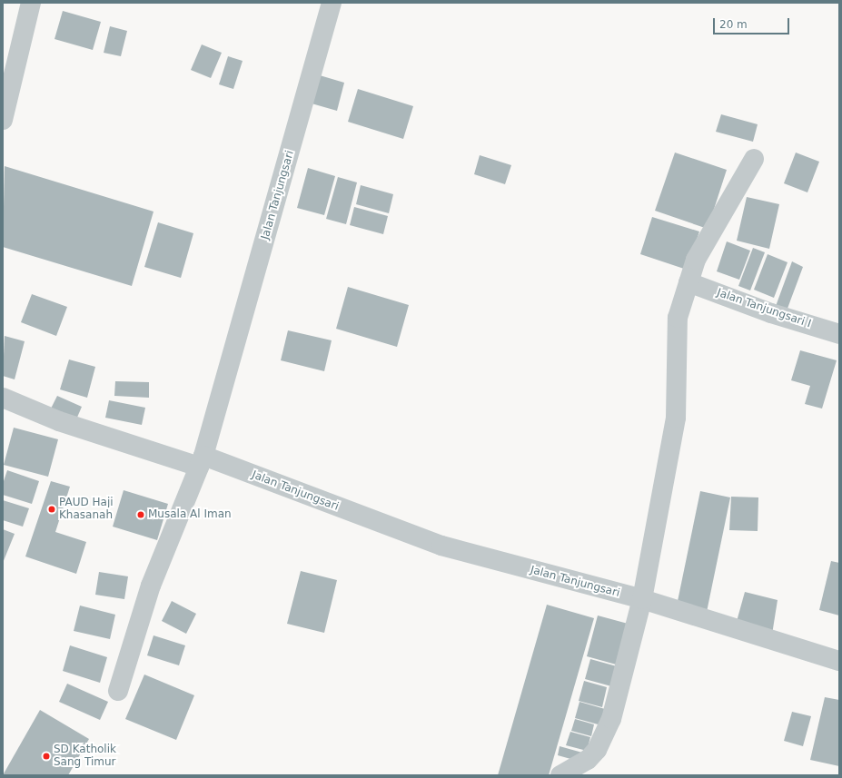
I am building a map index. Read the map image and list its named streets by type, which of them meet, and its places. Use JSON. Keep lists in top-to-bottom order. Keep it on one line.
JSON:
{"streets":{"street":["Jalan Tanjungsari","Jalan Tanjungsari I"]},"places":["PAUD Haji Khasanah","Musala Al Iman","SD Katholik Sang Timur"],"scale_bar":"20 m"}
